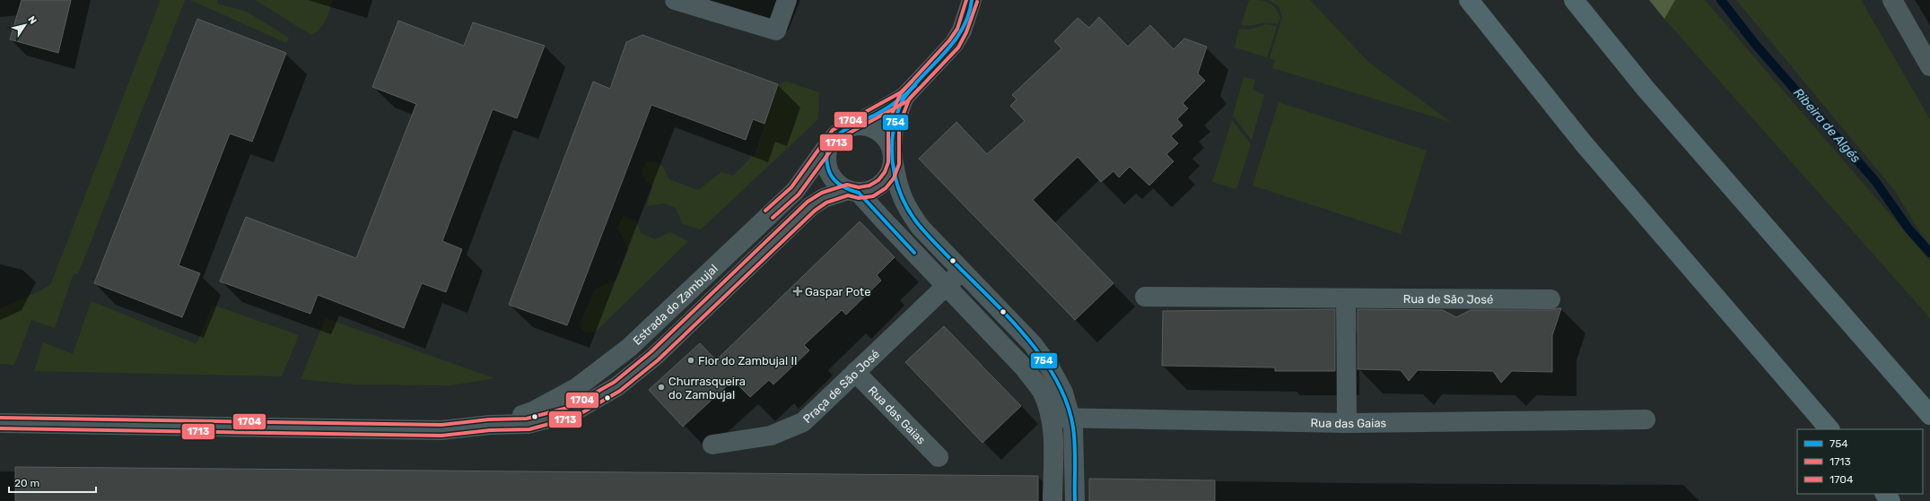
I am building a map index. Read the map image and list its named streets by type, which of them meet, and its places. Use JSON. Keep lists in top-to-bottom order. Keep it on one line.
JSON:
{"streets":{"street":["Rua de São José","Estrada do Zambujal","Praça de São José","Rua das Gaias"]},"crossings":[["Praça de São José","Rua das Gaias"]],"water":["Ribeira de Algés"],"places":{"health":["Gaspar Pote"],"other":["Flor do Zambujal II","Churrasqueira do Zambujal"]},"lines":["transit line 754","transit line 1704","transit line 1713"],"legend":["754","1713","1704"],"scale_bar":"20 m","north":"top right"}
